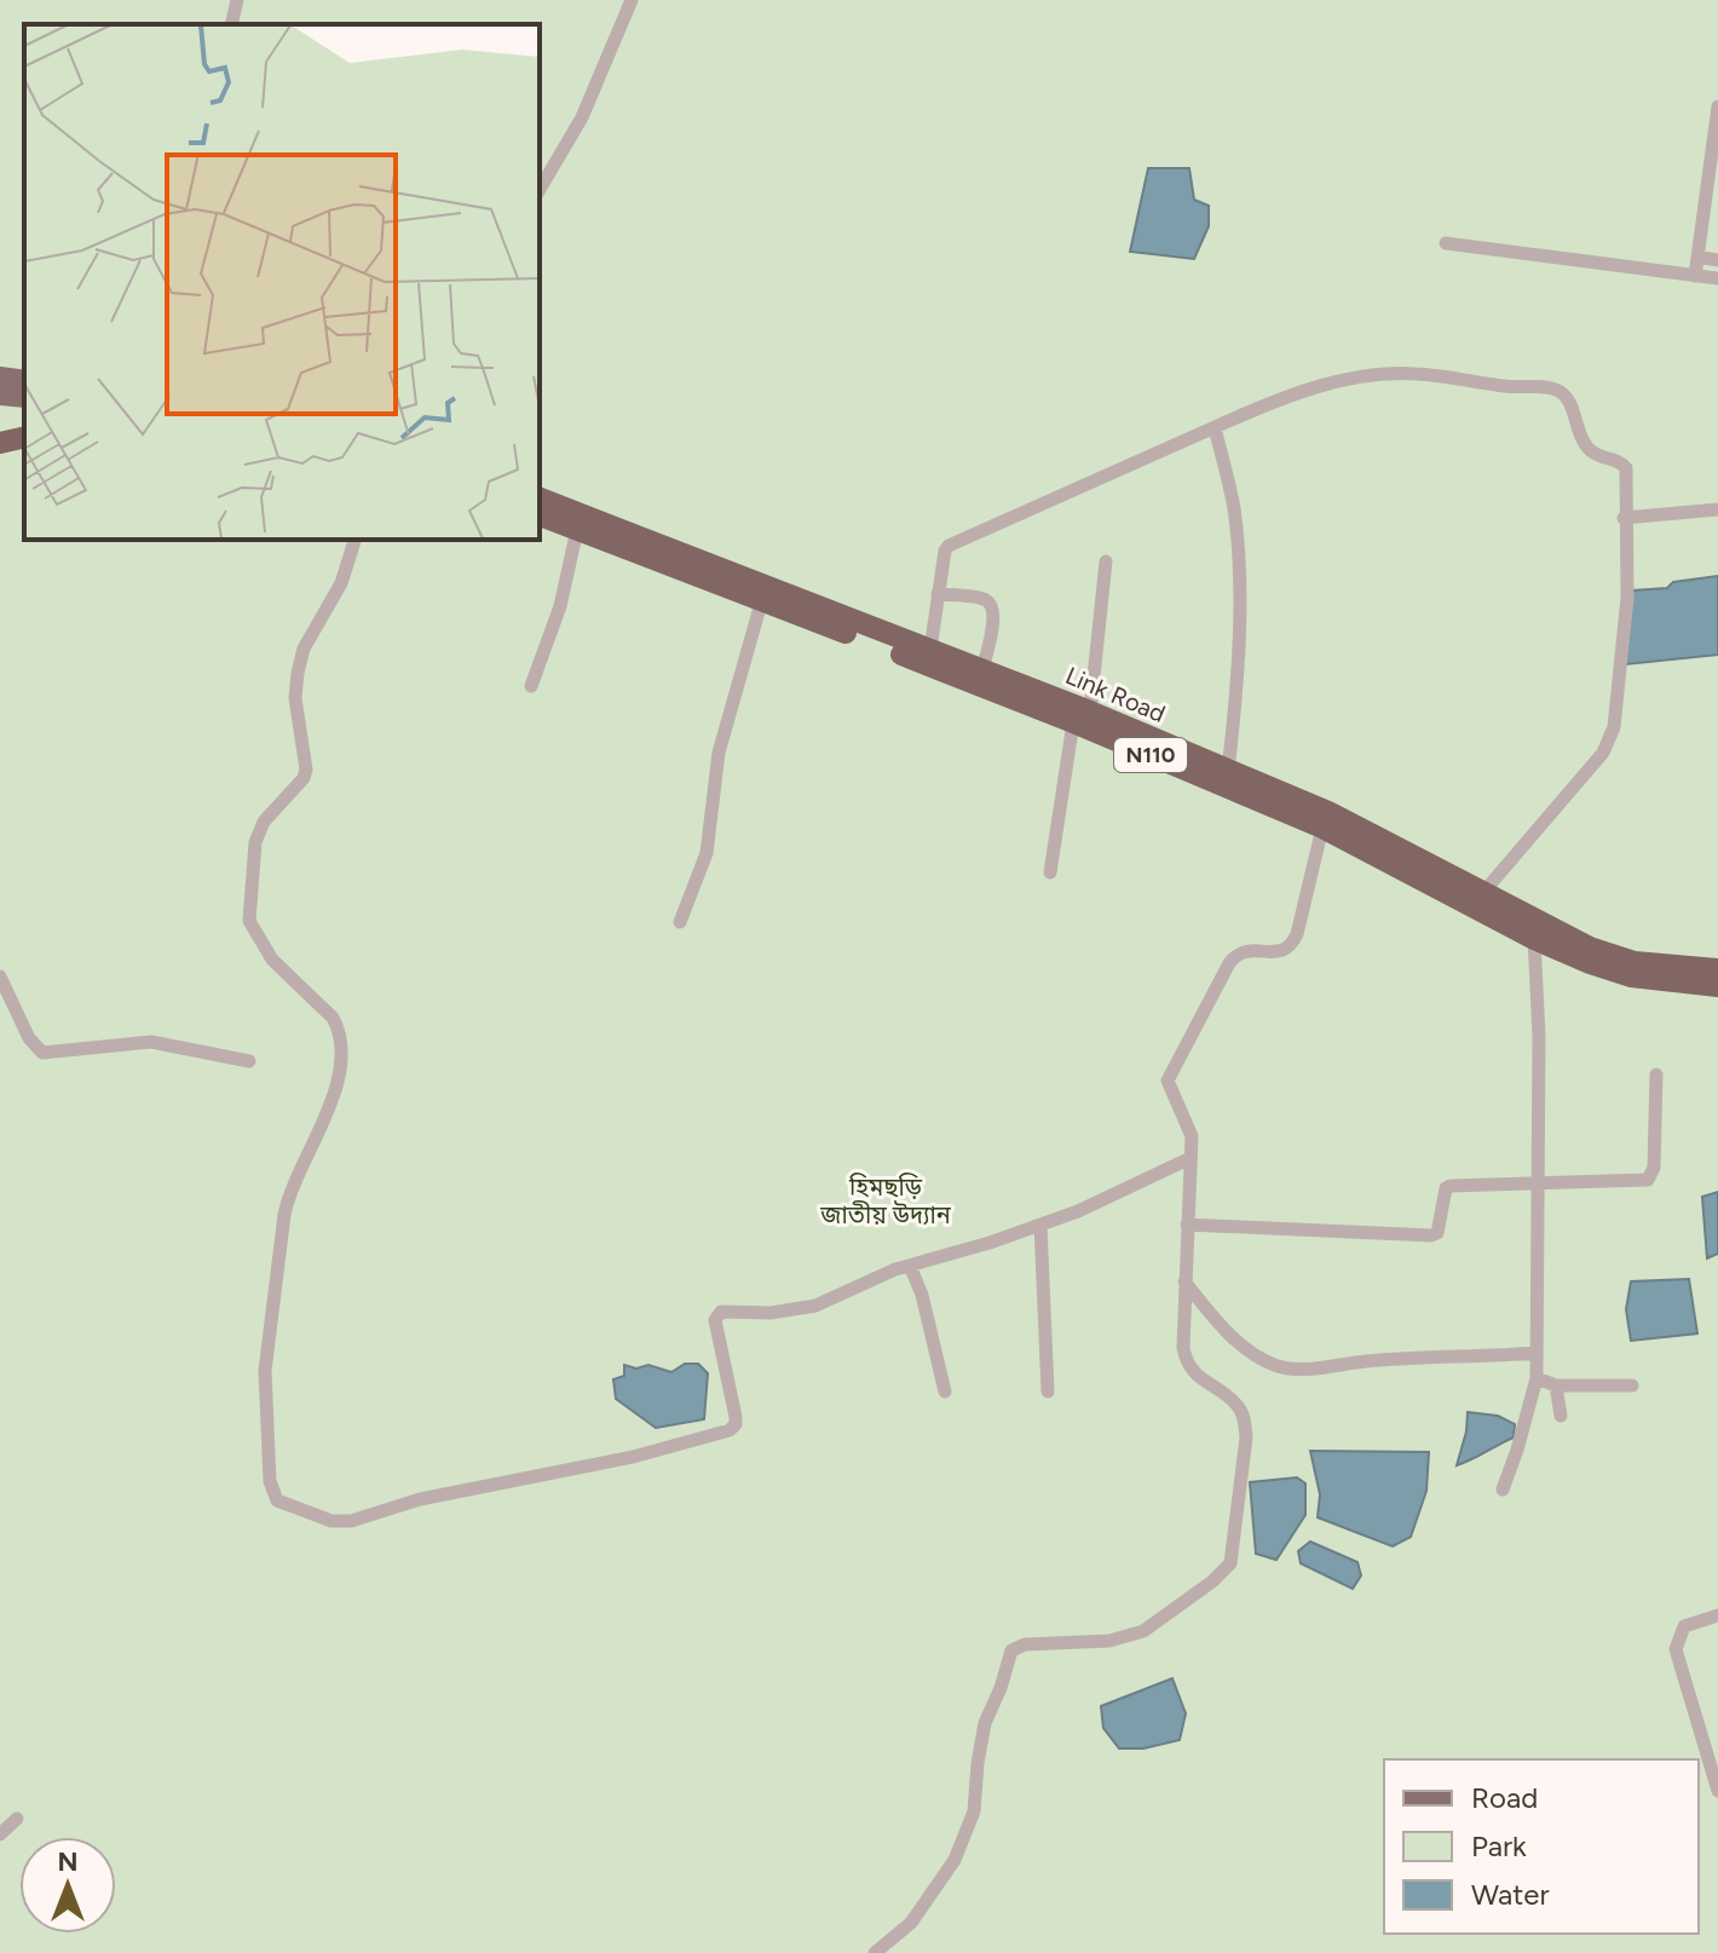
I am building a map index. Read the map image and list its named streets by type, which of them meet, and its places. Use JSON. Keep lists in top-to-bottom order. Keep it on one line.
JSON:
{"streets":{"highway":["Link Road","N110"]},"parks":["হিমছড়ি জাতীয় উদ্যান"],"legend":["Road","Park","Water"],"north":"top"}
